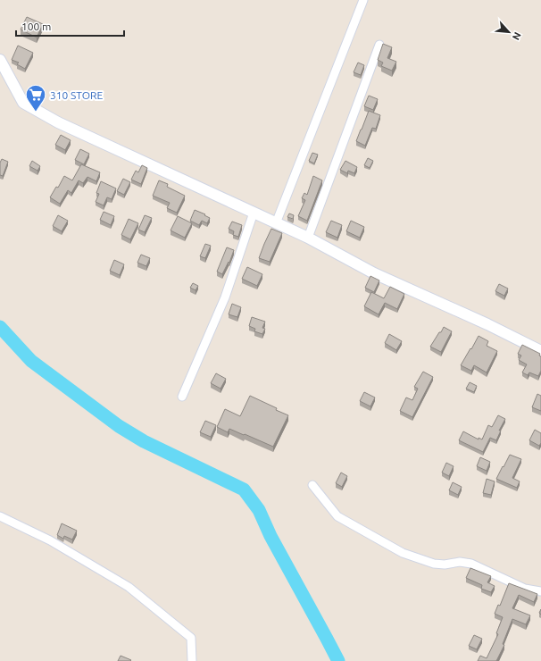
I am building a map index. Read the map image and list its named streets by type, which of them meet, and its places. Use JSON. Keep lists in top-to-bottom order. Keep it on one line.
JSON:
{"places":{"supermarket":["310 STORE"]},"scale_bar":"100 m","north":"bottom right"}
